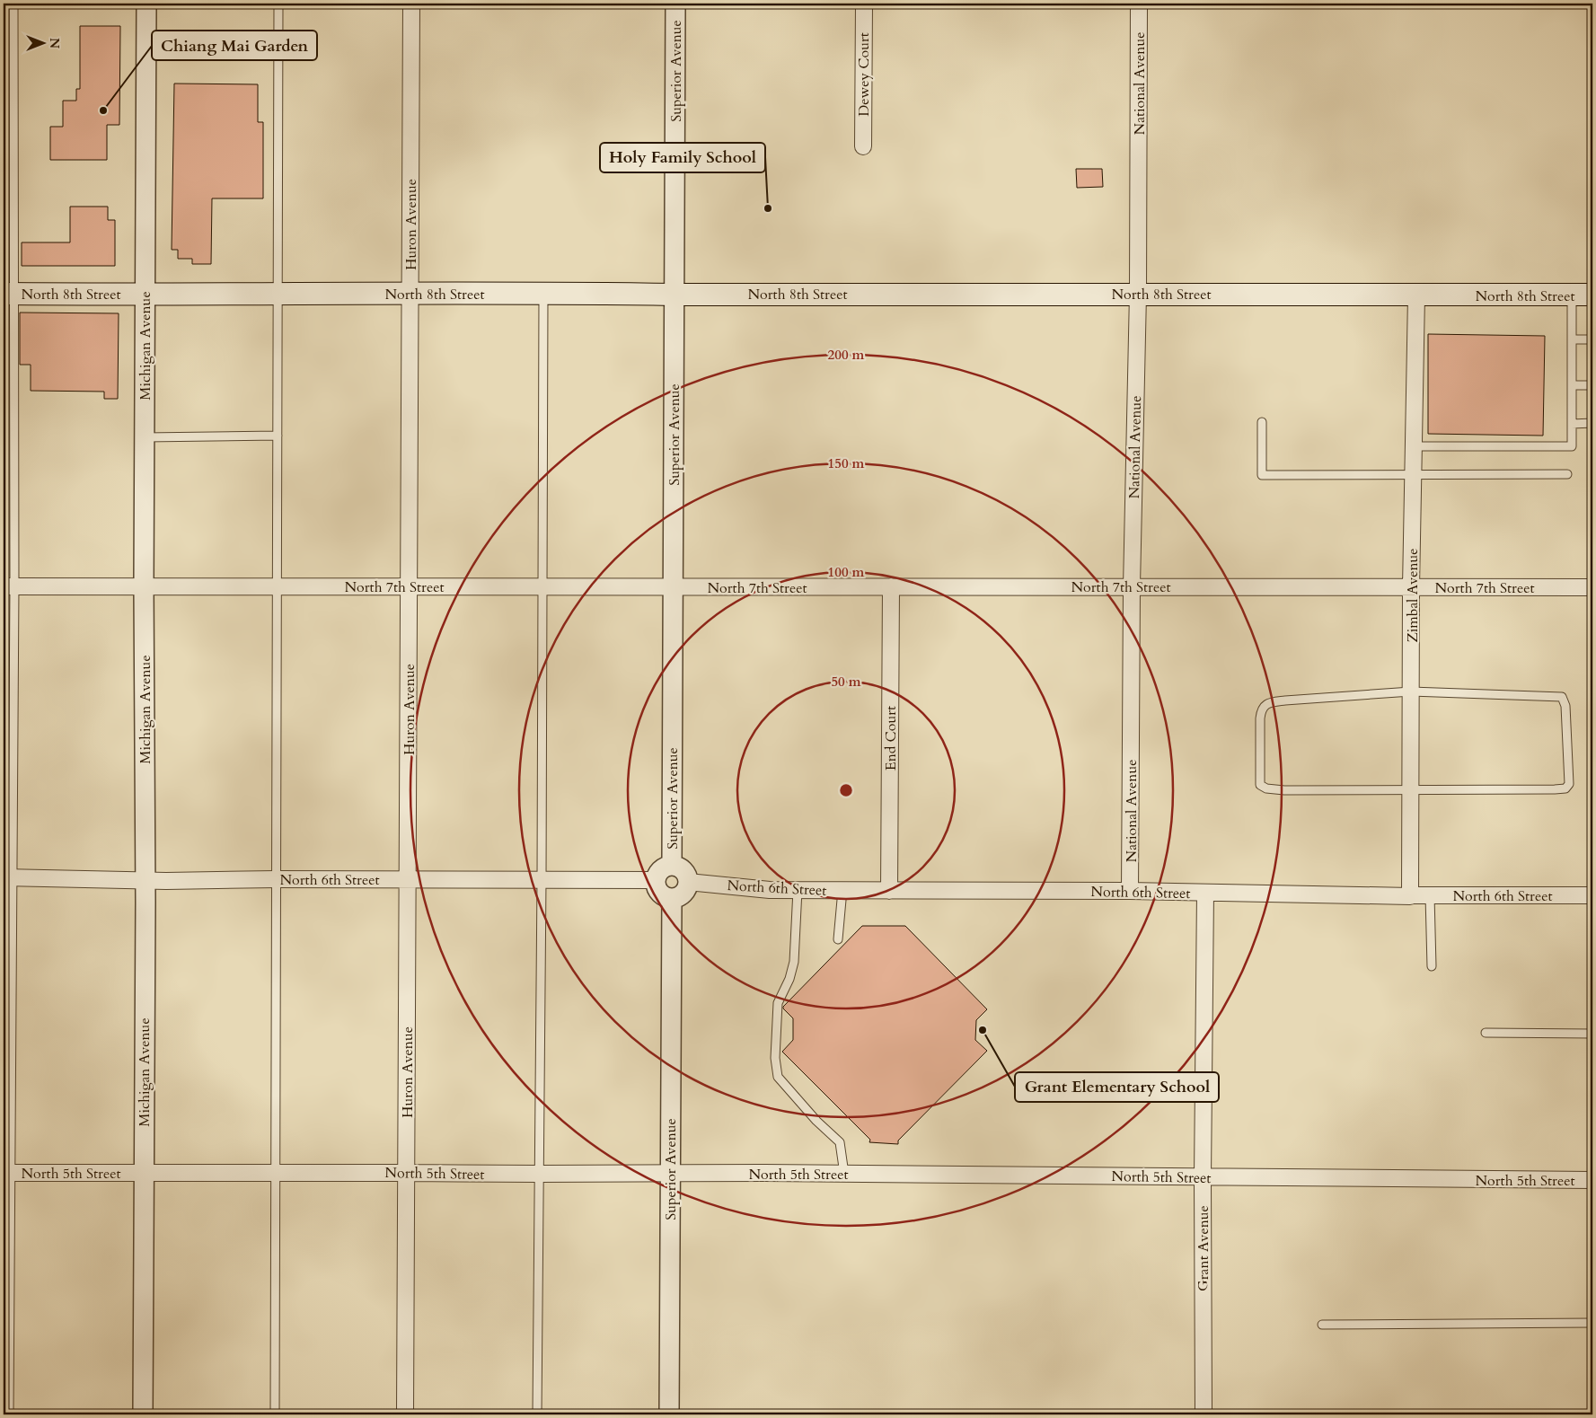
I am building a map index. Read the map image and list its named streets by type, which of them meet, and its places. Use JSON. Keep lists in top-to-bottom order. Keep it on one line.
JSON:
{"streets":{"main road":["North 8th Street"],"street":["Superior Avenue","Dewey Court","National Avenue","Huron Avenue","Michigan Avenue","North 7th Street","Zimbal Avenue","End Court","North 6th Street","North 5th Street","Grant Avenue"]},"crossings":[["Superior Avenue","North 8th Street"],["Superior Avenue","North 7th Street"],["Superior Avenue","North 6th Street"],["Superior Avenue","North 5th Street"],["National Avenue","North 8th Street"],["National Avenue","North 7th Street"],["National Avenue","North 6th Street"],["Huron Avenue","North 8th Street"],["Huron Avenue","North 7th Street"],["Huron Avenue","North 6th Street"],["Huron Avenue","North 5th Street"],["North 8th Street","Michigan Avenue"],["North 8th Street","Zimbal Avenue"],["Michigan Avenue","North 7th Street"],["Michigan Avenue","North 6th Street"],["Michigan Avenue","North 5th Street"],["North 7th Street","Zimbal Avenue"],["North 7th Street","End Court"],["Zimbal Avenue","North 6th Street"],["End Court","North 6th Street"],["North 6th Street","Grant Avenue"],["North 5th Street","Grant Avenue"]],"places":["Chiang Mai Garden","Holy Family School","Grant Elementary School"],"north":"right","rings":["200 m","150 m","100 m","50 m"]}
